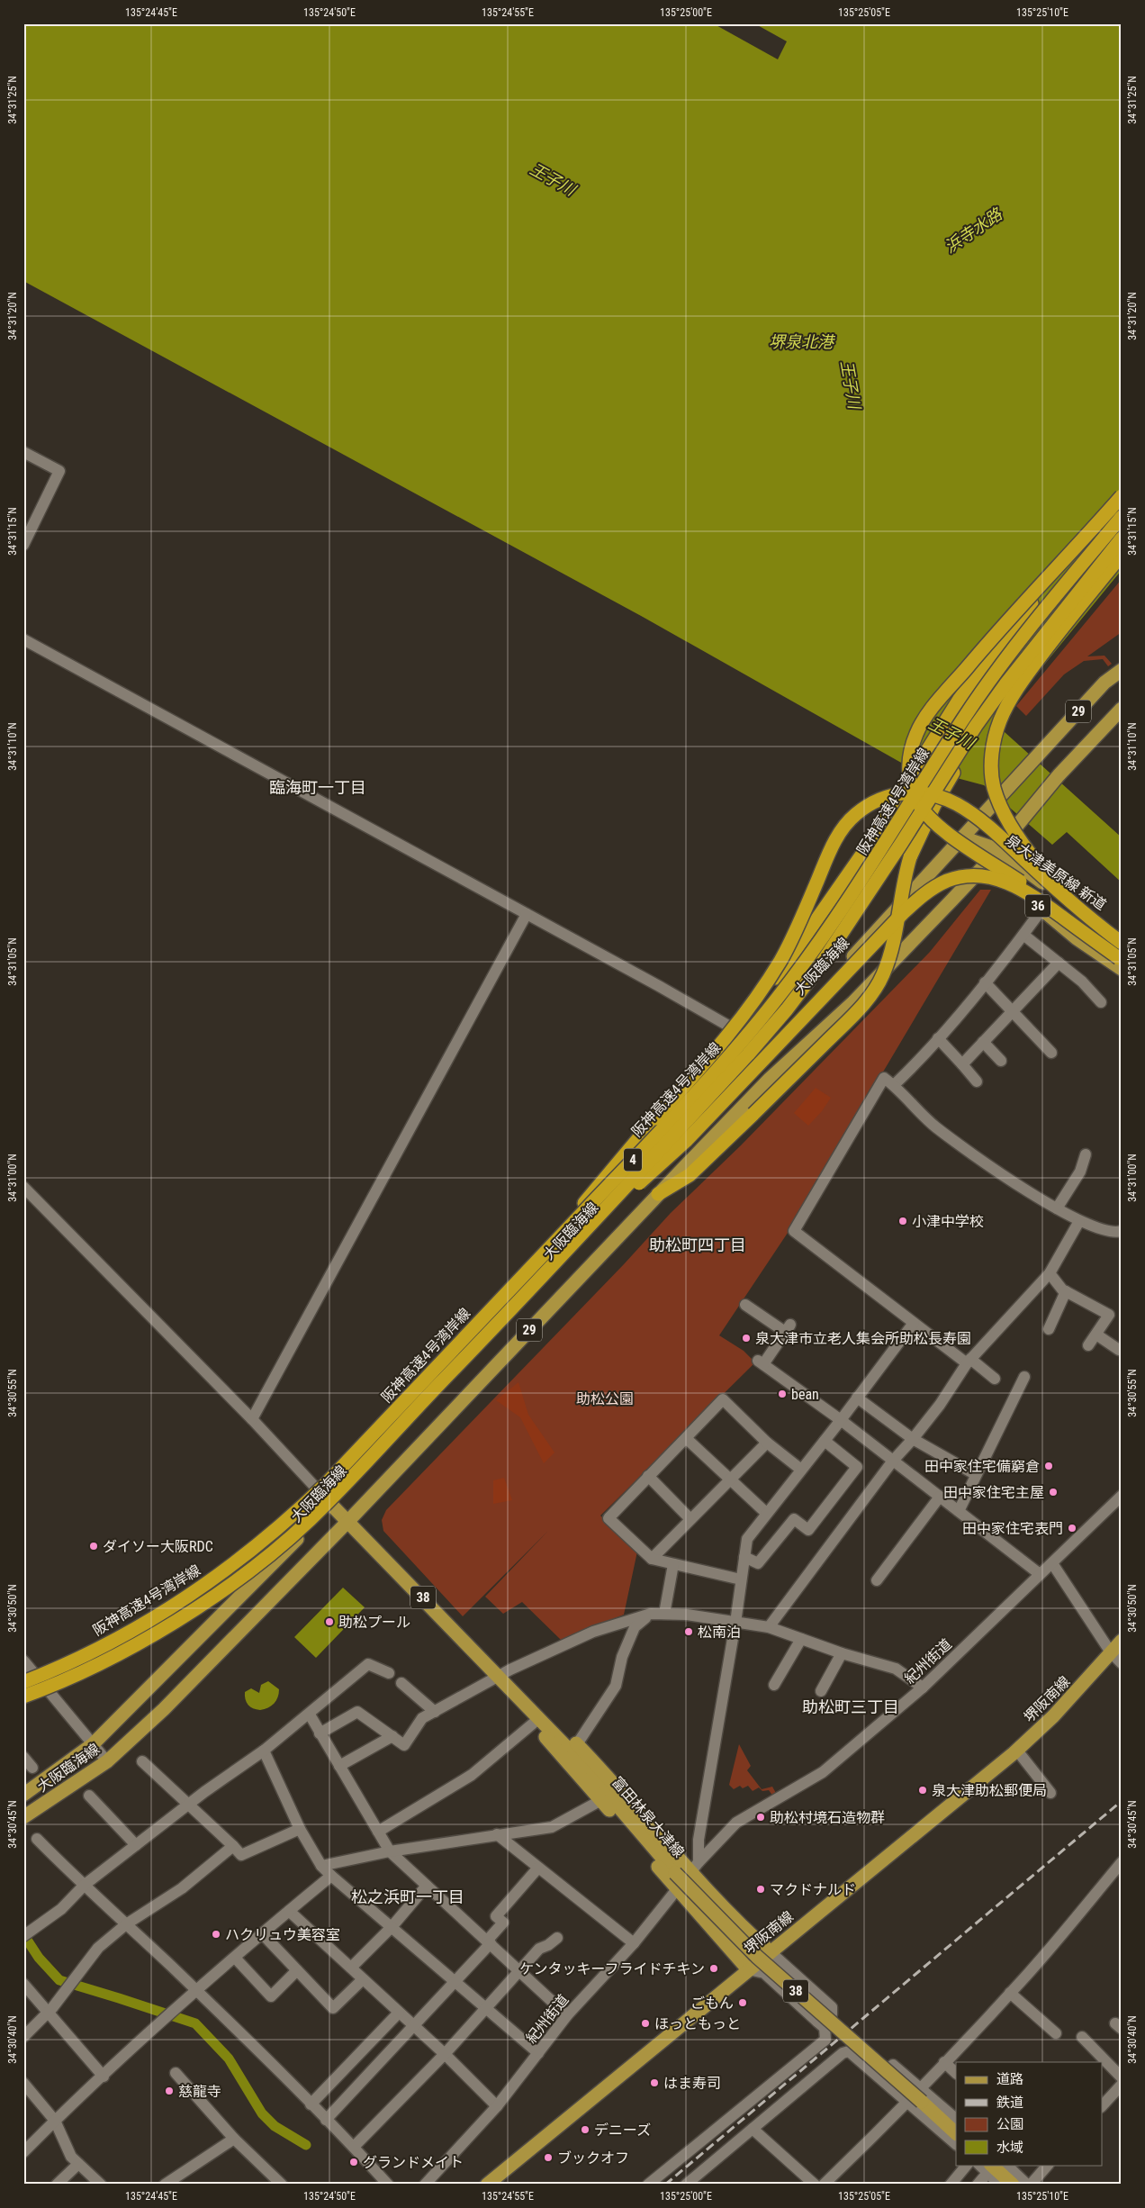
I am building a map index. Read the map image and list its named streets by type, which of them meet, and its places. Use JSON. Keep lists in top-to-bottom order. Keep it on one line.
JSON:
{"streets":{"highway":["阪神高速4号湾岸線","4"],"main road":["29","泉大津美原線 新道","36","大阪臨海線","38","堺阪南線","富田林泉大津線"],"street":["紀州街道"]},"crossings":[["泉大津美原線 新道","36"],["泉大津美原線 新道","大阪臨海線"],["36","大阪臨海線"],["大阪臨海線","富田林泉大津線"],["38","紀州街道"],["38","堺阪南線"],["38","富田林泉大津線"]],"districts":["臨海町一丁目","助松町四丁目","助松町三丁目","松之浜町一丁目"],"water":["王子川","浜寺水路","堺泉北港"],"parks":["助松公園"],"places":["小津中学校","泉大津市立老人集会所助松長寿園","bean","田中家住宅備窮倉","田中家住宅主屋","田中家住宅表門","ダイソー大阪RDC","助松プール","松南泊","泉大津助松郵便局","助松村境石造物群","マクドナルド","ハクリュウ美容室","ケンタッキーフライドチキン","ごもん","ほっともっと","はま寿司","慈龍寺","デニーズ","ブックオフ","グランドメイト"],"legend":["道路","鉄道","公園","水域"],"coordinates":["135°24'45\"E","135°24'50\"E","135°24'55\"E","135°25'00\"E","135°25'05\"E","135°25'10\"E","34°31'25\"N","34°31'20\"N","34°31'15\"N","34°31'10\"N","34°31'05\"N","34°31'00\"N","34°30'55\"N","34°30'50\"N","34°30'45\"N","34°30'40\"N"]}
